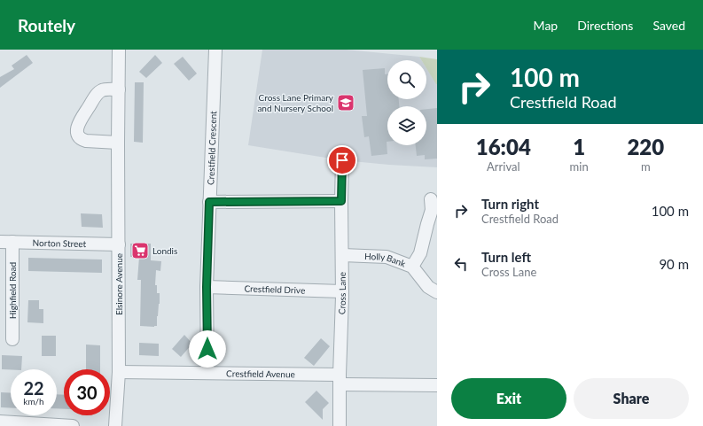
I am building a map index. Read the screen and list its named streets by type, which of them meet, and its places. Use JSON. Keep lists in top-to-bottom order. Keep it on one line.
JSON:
{"streets":{"street":["Crestfield Crescent","Norton Street","Holly Bank","Elsinore Avenue","Crestfield Drive","Highfield Road","Cross Lane","Crestfield Avenue"]},"crossings":[["Crestfield Crescent","Crestfield Drive"],["Crestfield Crescent","Crestfield Avenue"],["Norton Street","Elsinore Avenue"],["Norton Street","Highfield Road"],["Holly Bank","Cross Lane"],["Elsinore Avenue","Crestfield Avenue"],["Crestfield Drive","Cross Lane"],["Cross Lane","Crestfield Avenue"]],"places":{"school or university":["Cross Lane Primary and Nursery School"],"supermarket":["Londis"]},"page":{"header":"Routely","nav":["Map","Directions","Saved"],"turn":["100 m","Crestfield Road"],"eta":["16:04","Arrival","1","min","220","m"],"list":[{"name":"Turn right","note":"Crestfield Road","value":"100 m"},{"name":"Turn left","note":"Cross Lane","value":"90 m"}],"speed":"22 km/h","limit":"30","buttons":["Exit","Share"]}}
